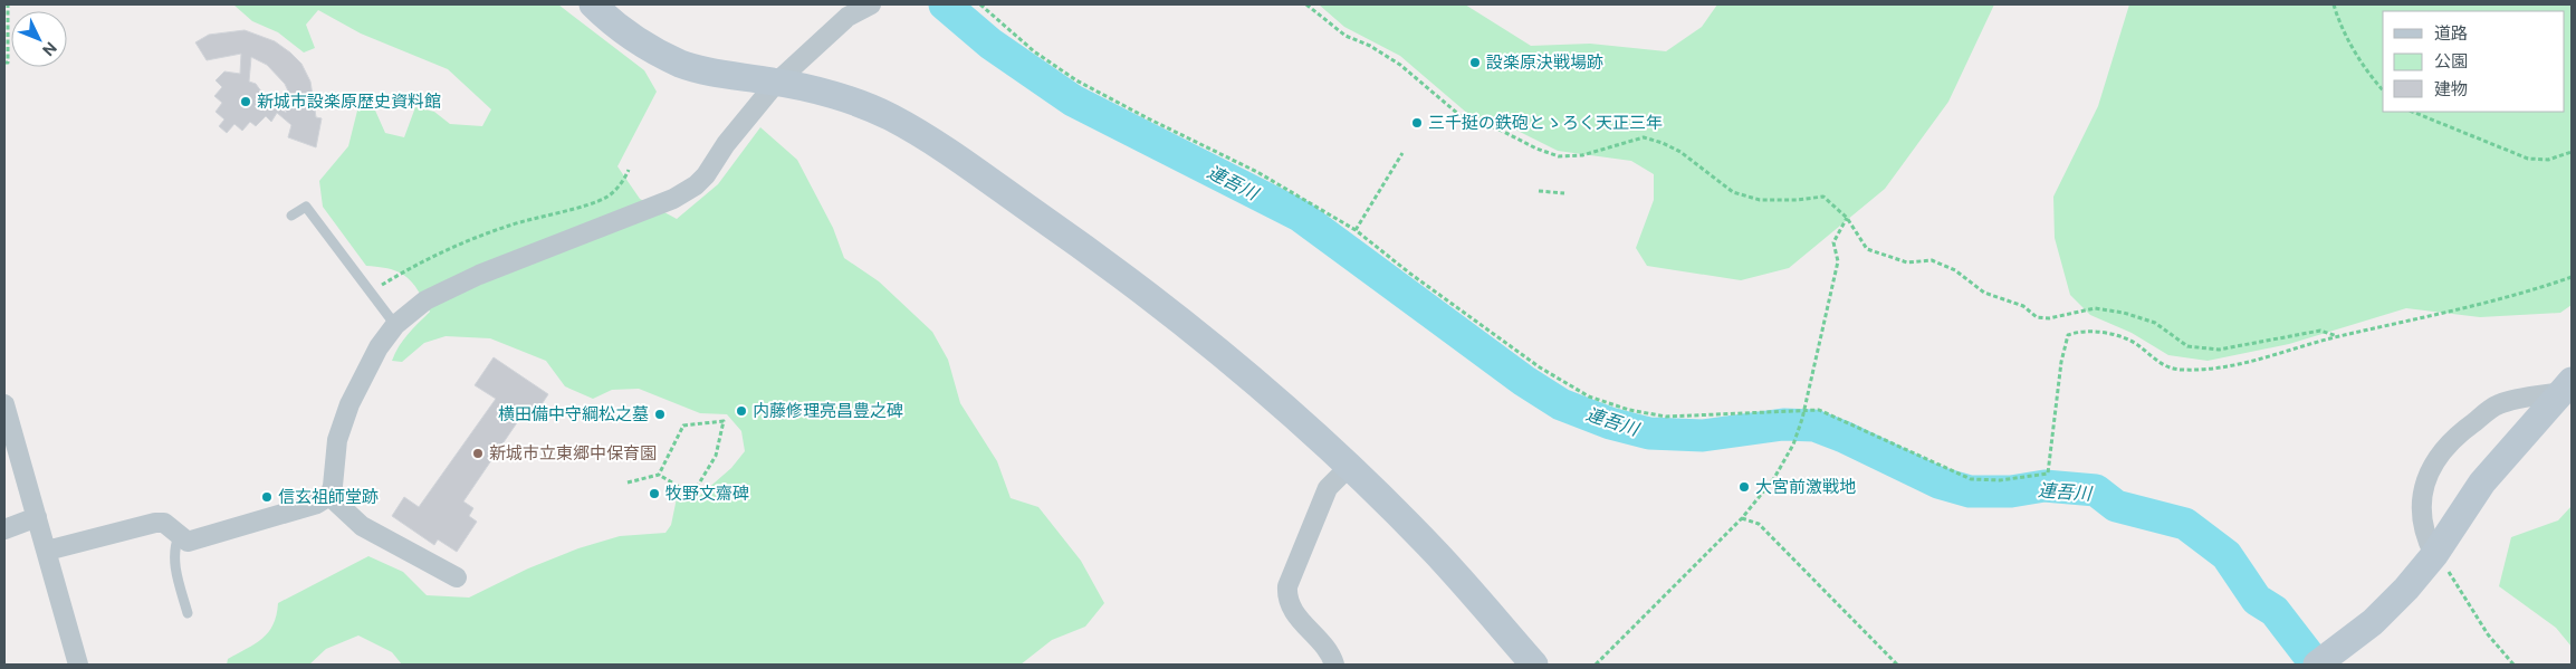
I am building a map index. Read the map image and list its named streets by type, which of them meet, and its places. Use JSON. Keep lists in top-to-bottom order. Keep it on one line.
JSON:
{"water":["連吾川"],"places":["設楽原決戦場跡","新城市設楽原歴史資料館","三千挺の鉄砲とゝろく天正三年","内藤修理亮昌豊之碑","横田備中守綱松之墓","新城市立東郷中保育園","大宮前激戦地","牧野文齋碑","信玄祖師堂跡"],"legend":["道路","公園","建物"],"north":"bottom right"}
